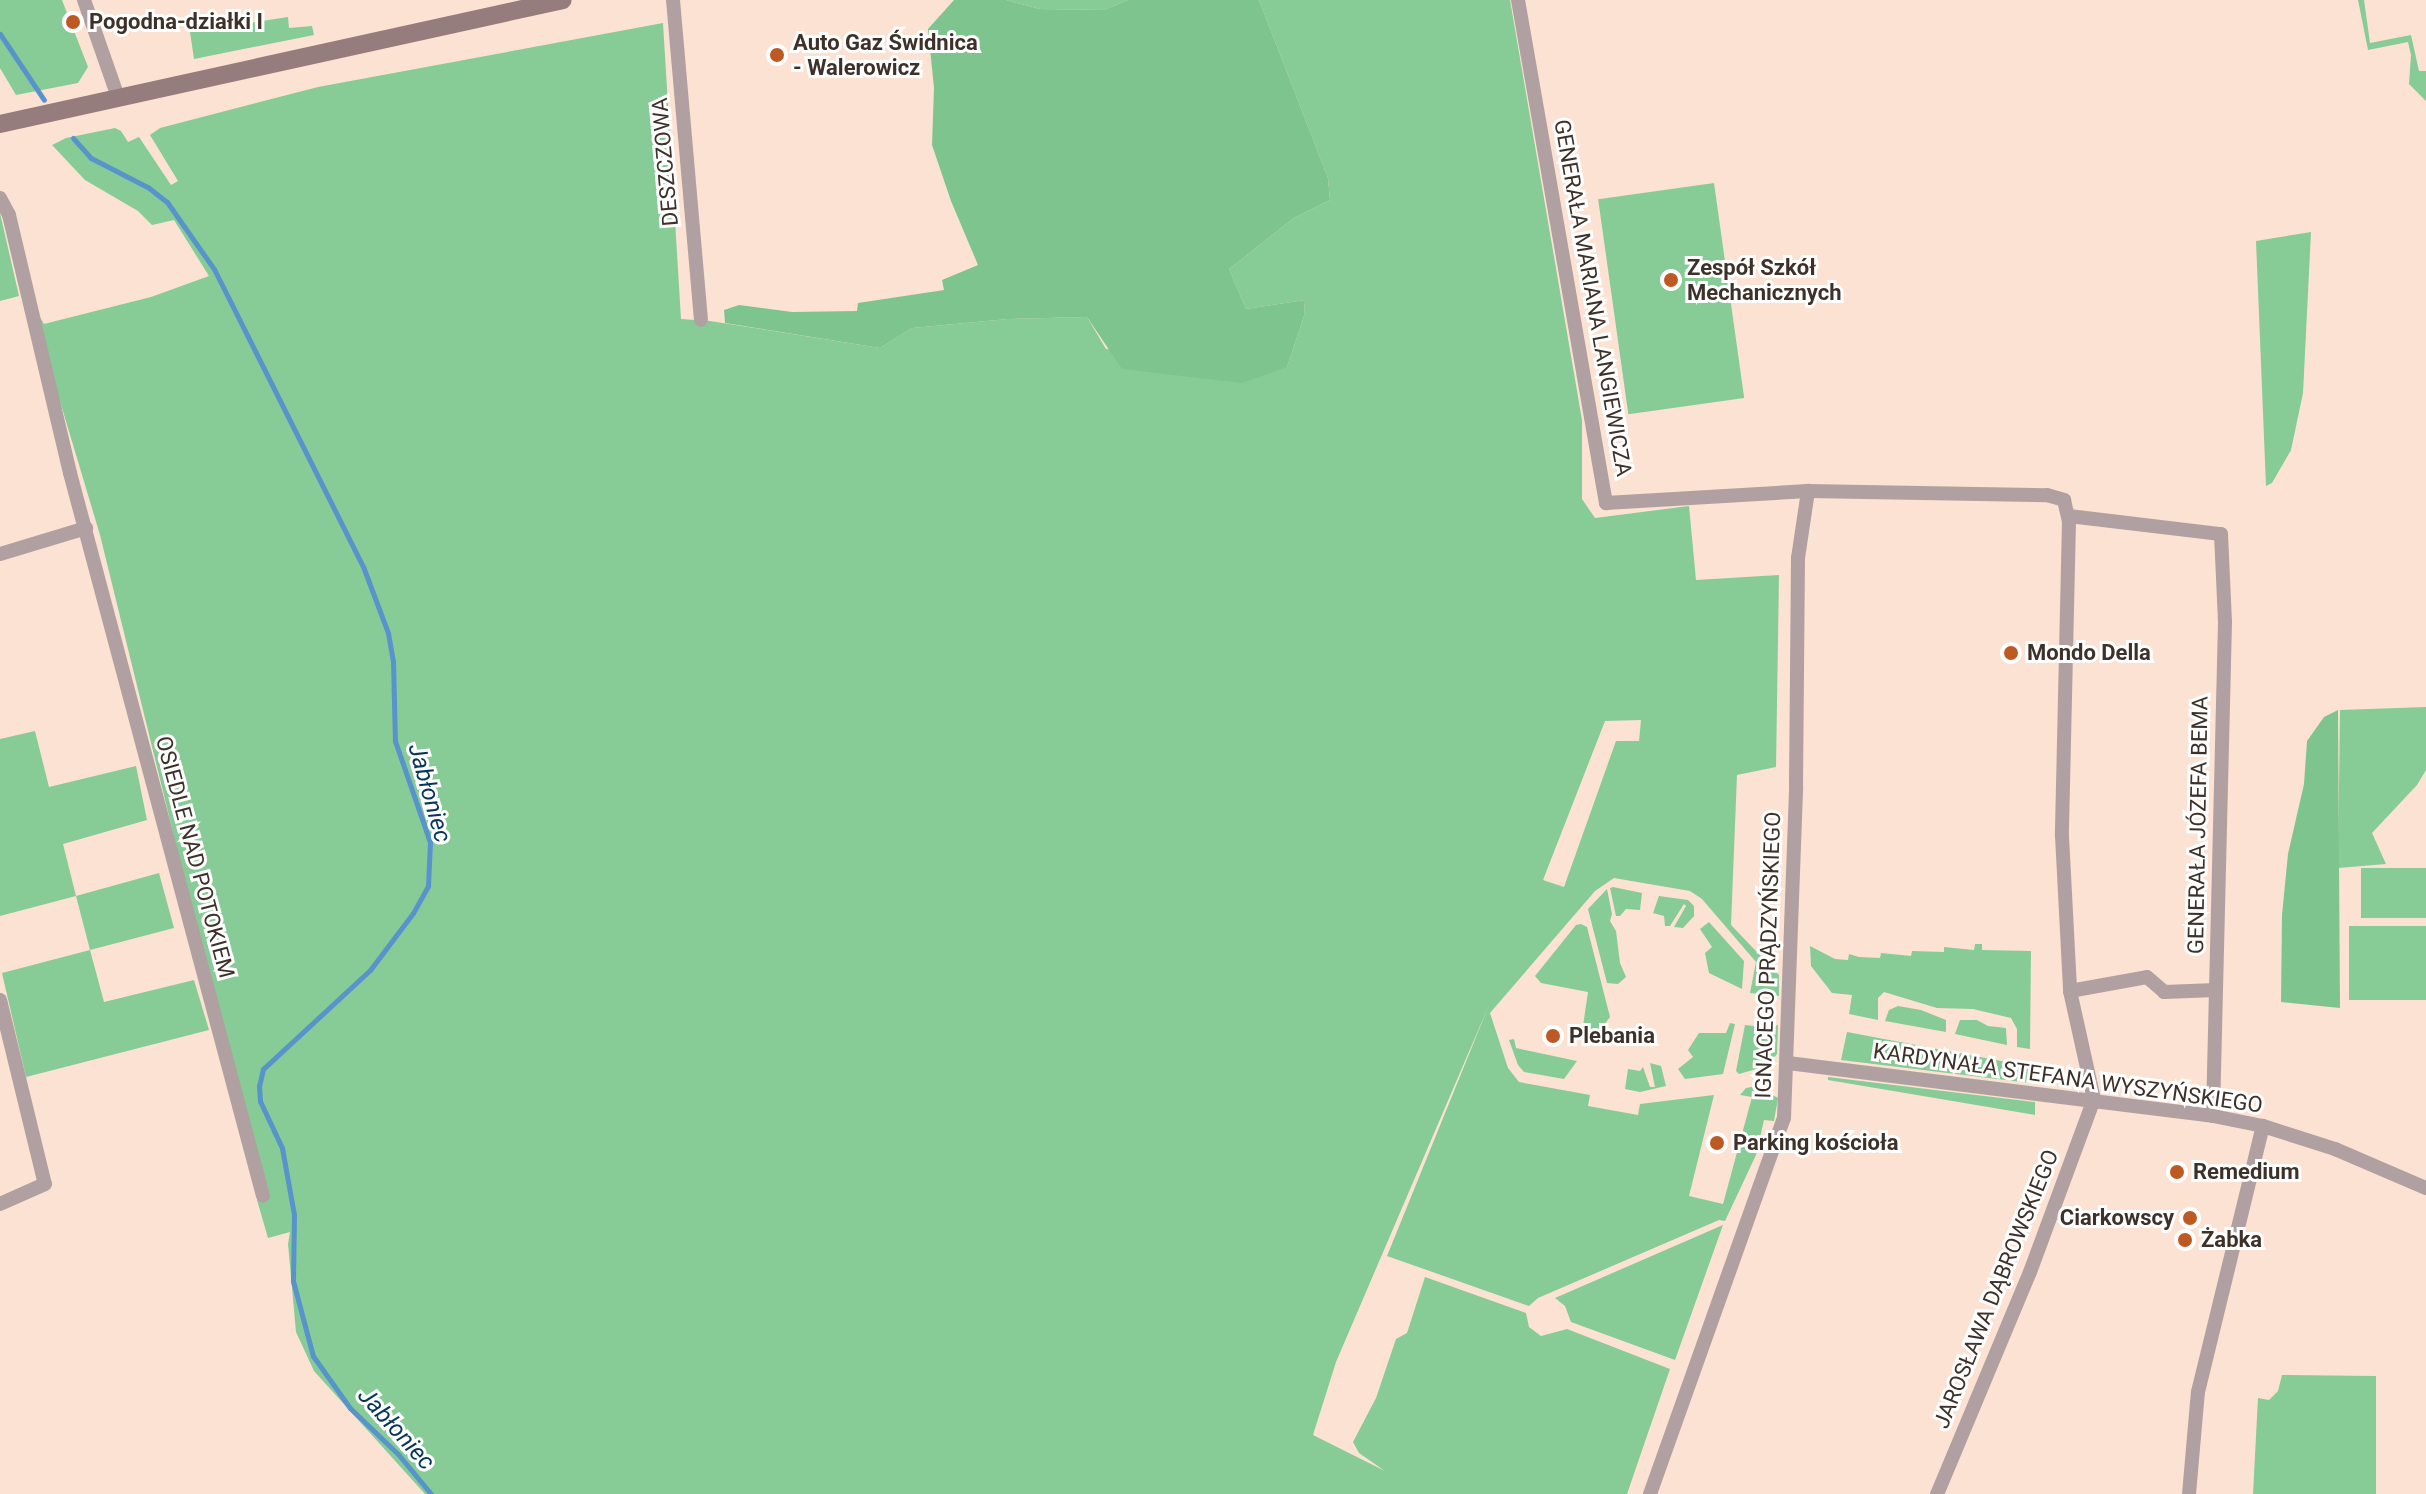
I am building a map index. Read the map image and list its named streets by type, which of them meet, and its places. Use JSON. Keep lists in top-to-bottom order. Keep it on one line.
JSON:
{"streets":{"street":["DESZCZOWA","GENERAŁA MARIANA LANGIEWICZA","GENERAŁA JÓZEFA BEMA","OSIEDLE NAD POTOKIEM","IGNACEGO PRĄDZYŃSKIEGO","KARDYNAŁA STEFANA WYSZYŃSKIEGO","JAROSŁAWA DĄBROWSKIEGO"]},"crossings":[["GENERAŁA MARIANA LANGIEWICZA","GENERAŁA JÓZEFA BEMA"],["GENERAŁA MARIANA LANGIEWICZA","IGNACEGO PRĄDZYŃSKIEGO"],["GENERAŁA JÓZEFA BEMA","KARDYNAŁA STEFANA WYSZYŃSKIEGO"],["IGNACEGO PRĄDZYŃSKIEGO","KARDYNAŁA STEFANA WYSZYŃSKIEGO"],["KARDYNAŁA STEFANA WYSZYŃSKIEGO","JAROSŁAWA DĄBROWSKIEGO"]],"water":["Jabłoniec"],"places":["Pogodna-działki I","Auto Gaz Świdnica - Walerowicz","Zespół Szkół Mechanicznych","Mondo Della","Plebania","Parking kościoła","Remedium","Ciarkowscy","Żabka"]}
